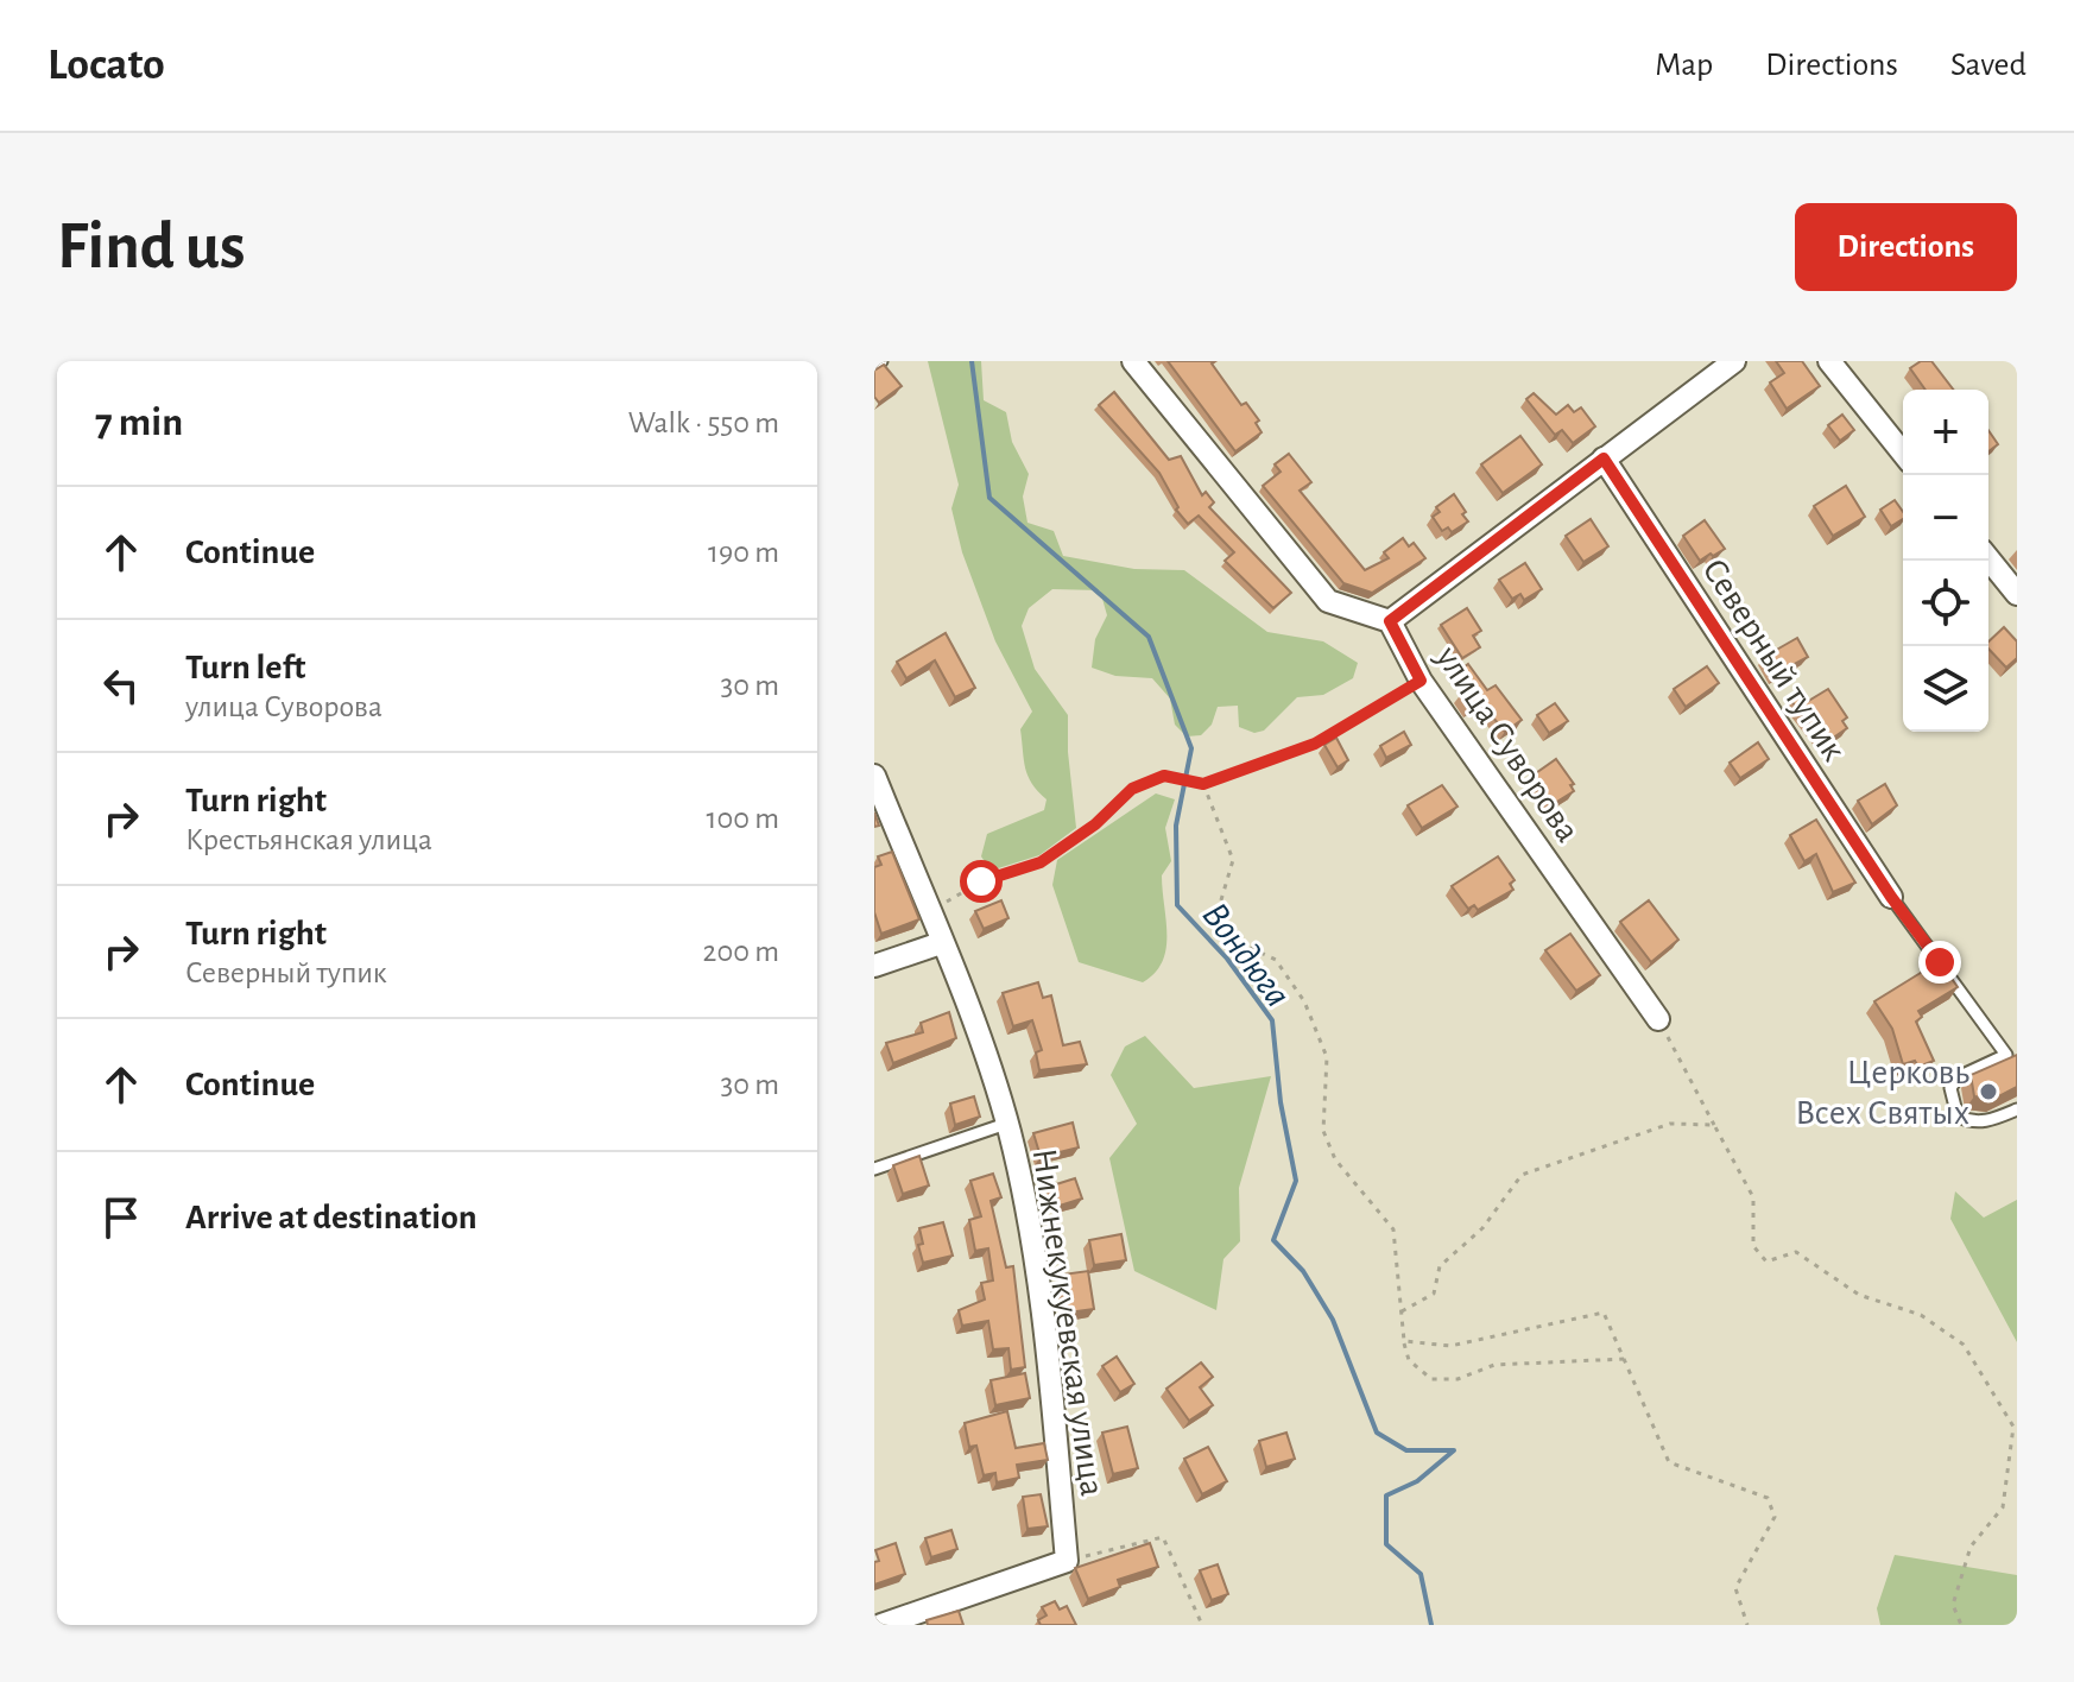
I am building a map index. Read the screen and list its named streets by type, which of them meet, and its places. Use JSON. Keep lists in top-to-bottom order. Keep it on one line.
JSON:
{"streets":{"street":["Северный тупик","улица Суворова","Нижнекукуевская улица"]},"water":["Вондюга"],"places":["Церковь Всех Святых"],"page":{"header":"Locato","nav":["Map","Directions","Saved"],"buttons":"Directions","title":"Find us","heading":["7 min","Walk · 550 m"],"map_buttons":["+","−"],"list":[["Continue","190 m"],["Turn left","улица Суворова","30 m"],["Turn right","Крестьянская улица","100 m"],["Turn right","Северный тупик","200 m"],["Continue","30 m"],"Arrive at destination"]}}
